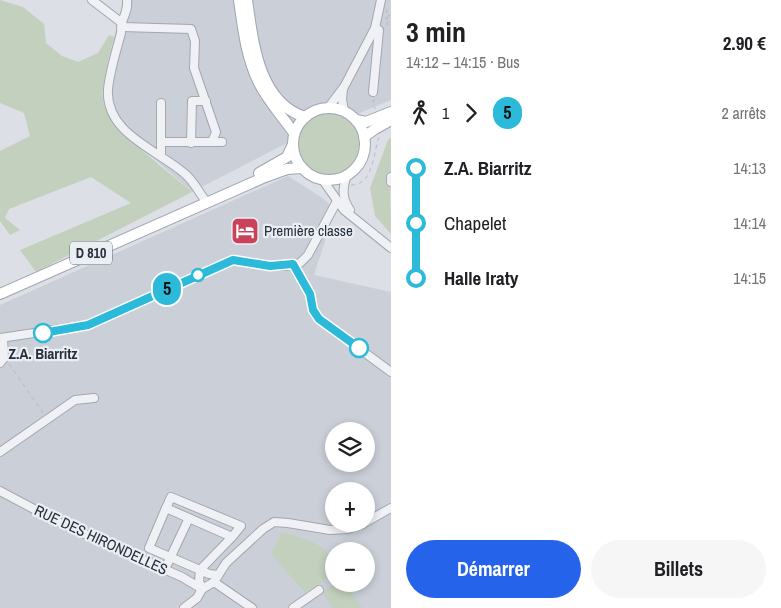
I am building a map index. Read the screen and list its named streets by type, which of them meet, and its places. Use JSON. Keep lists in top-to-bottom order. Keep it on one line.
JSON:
{"streets":{"main road":["D 810"],"street":["RUE DES HIRONDELLES"]},"places":{"hotel":["Première classe"],"other":["Z.A. Biarritz"]},"lines":["bus line 5"],"page":{"on_map":"5","heading":["3 min","14:12 – 14:15 · Bus","2.90 €"],"legs":["1","5","2 arrêts"],"list":[{"name":"Z.A. Biarritz","value":"14:13"},{"name":"Chapelet","value":"14:14"},{"name":"Halle Iraty","value":"14:15"}],"map_buttons":["+","−"],"buttons":["Démarrer","Billets"]}}
